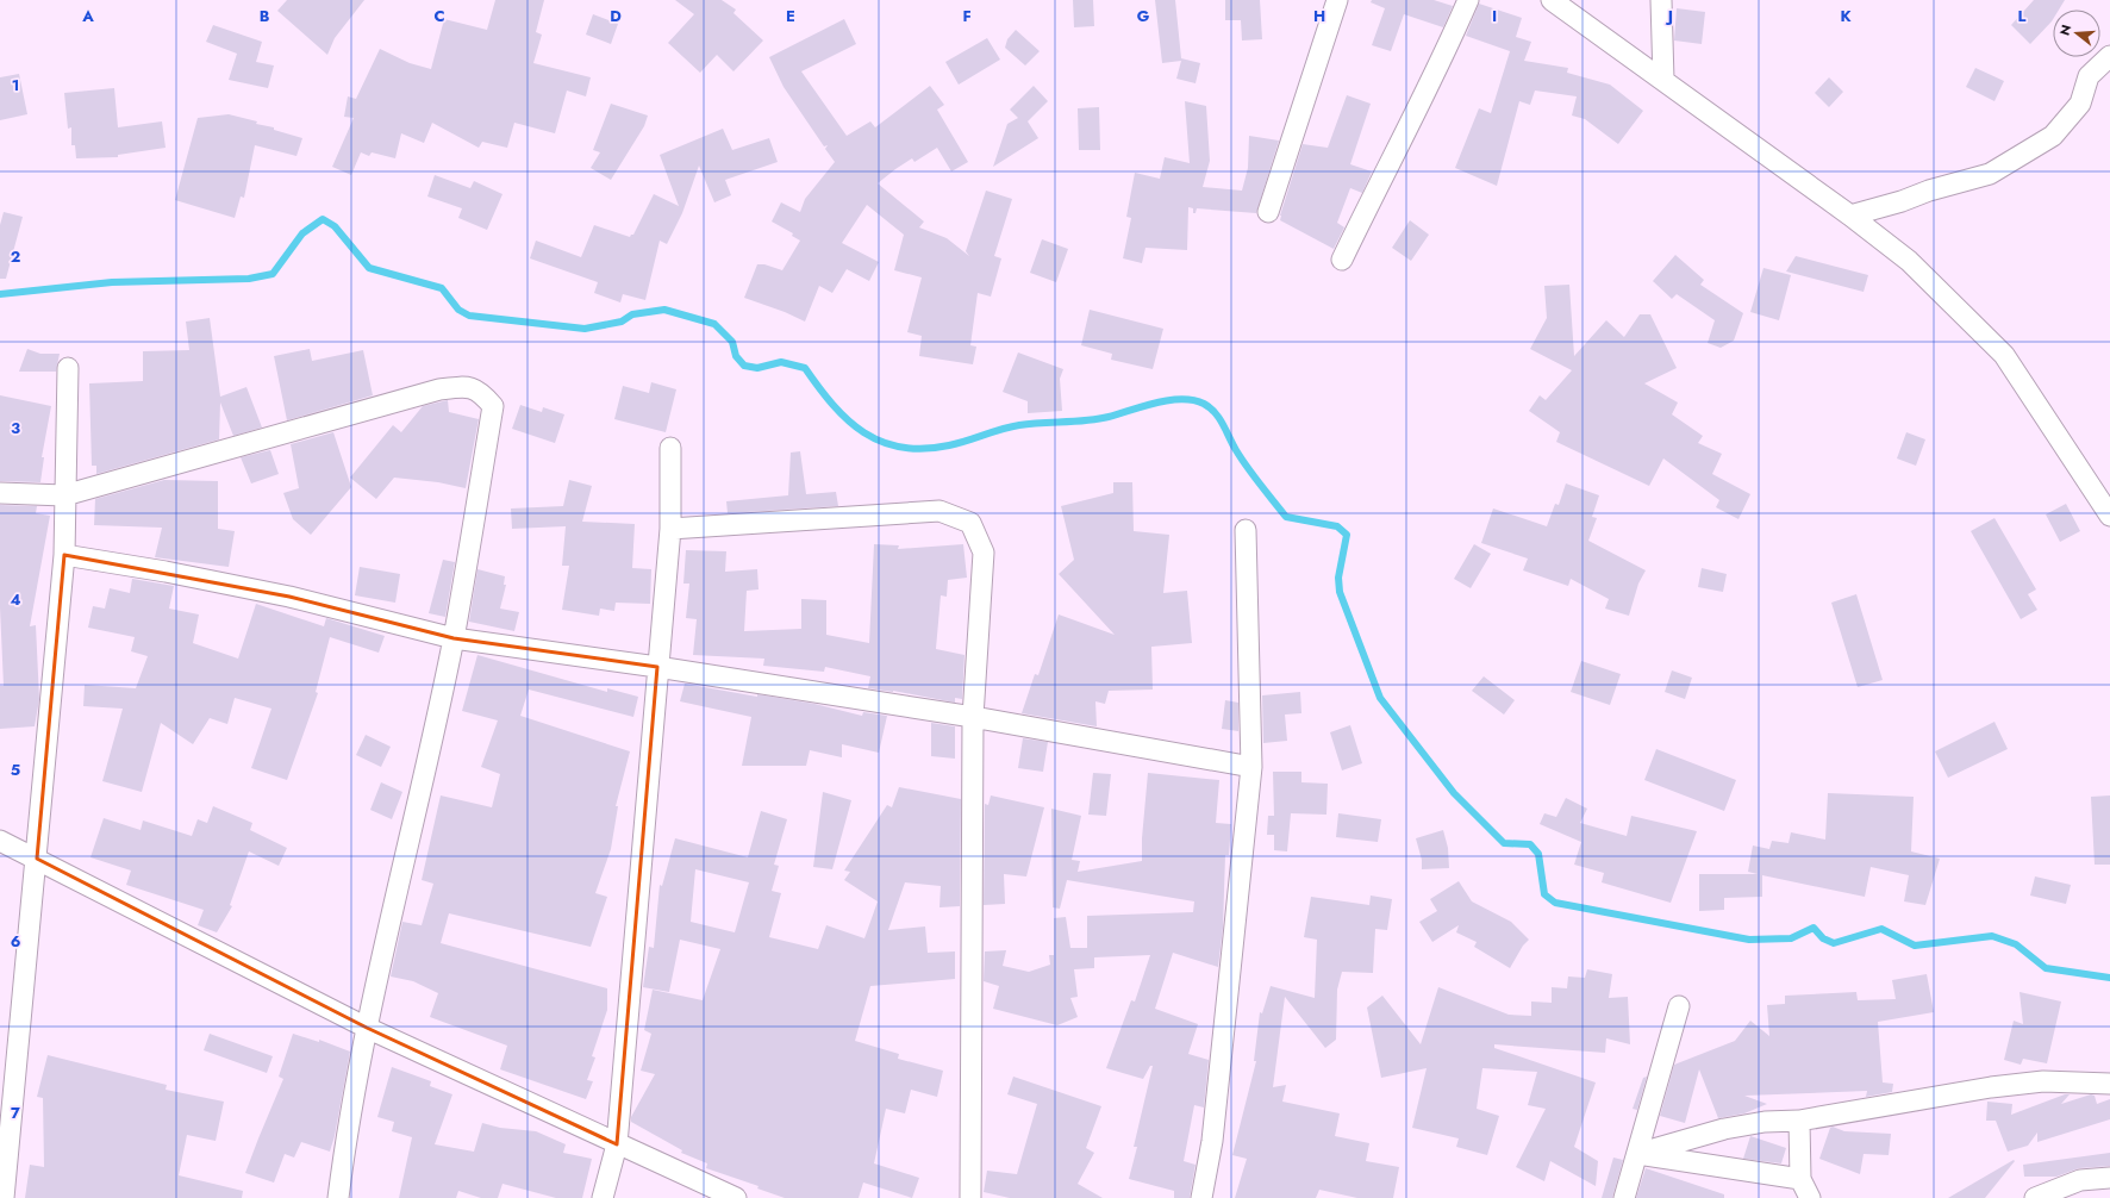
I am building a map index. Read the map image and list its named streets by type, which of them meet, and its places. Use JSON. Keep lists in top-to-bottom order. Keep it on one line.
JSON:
{"north":"left","grid":{"columns":["A","B","C","D","E","F","G","H","I","J","K","L"],"rows":["1","2","3","4","5","6","7"]}}
